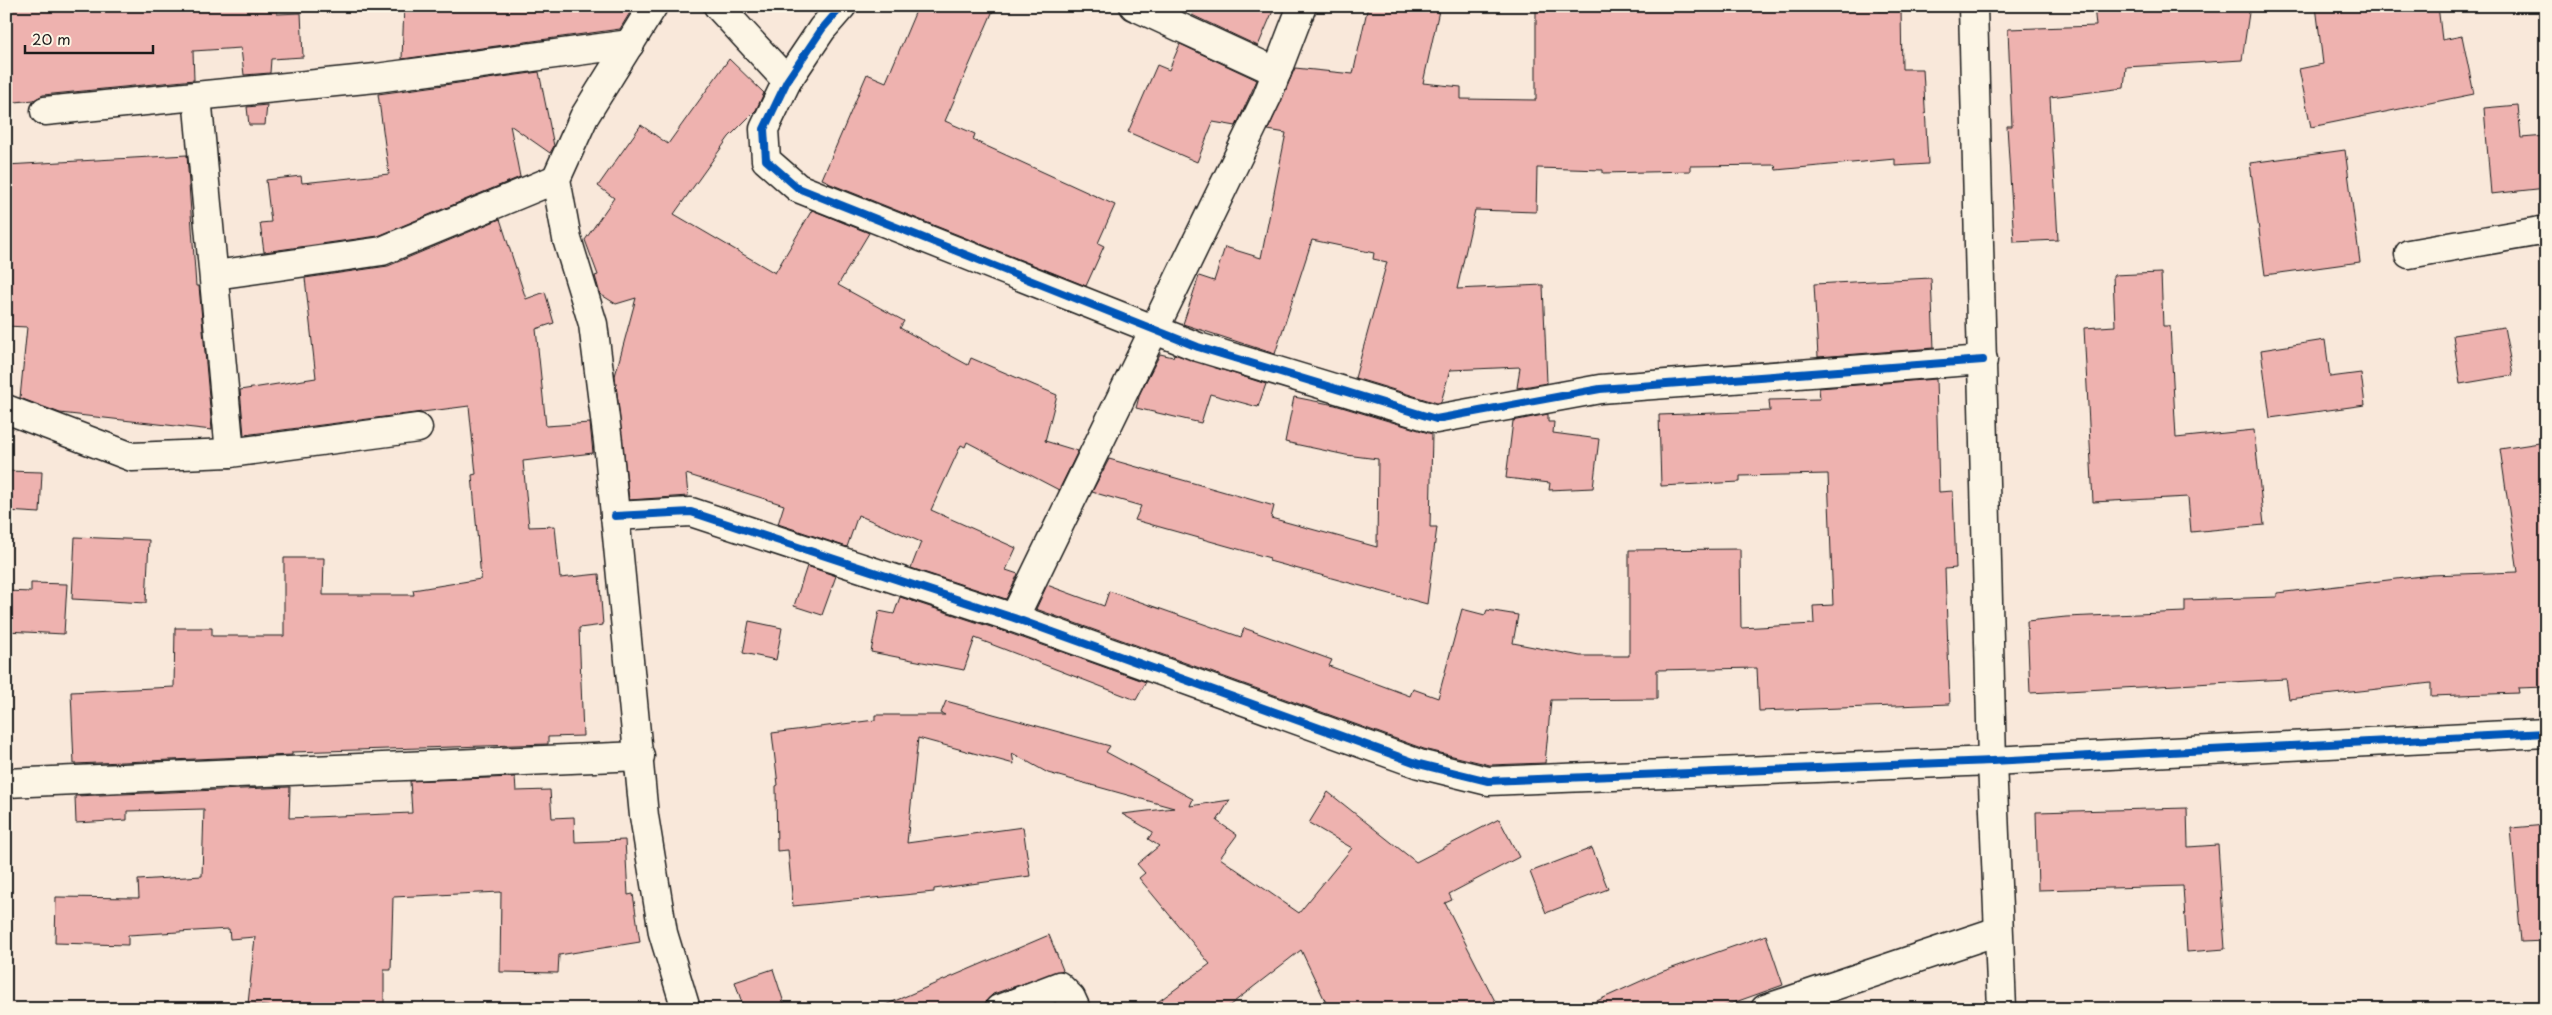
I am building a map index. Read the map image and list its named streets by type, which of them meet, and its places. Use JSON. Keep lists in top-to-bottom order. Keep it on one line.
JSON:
{"scale_bar":"20 m"}
